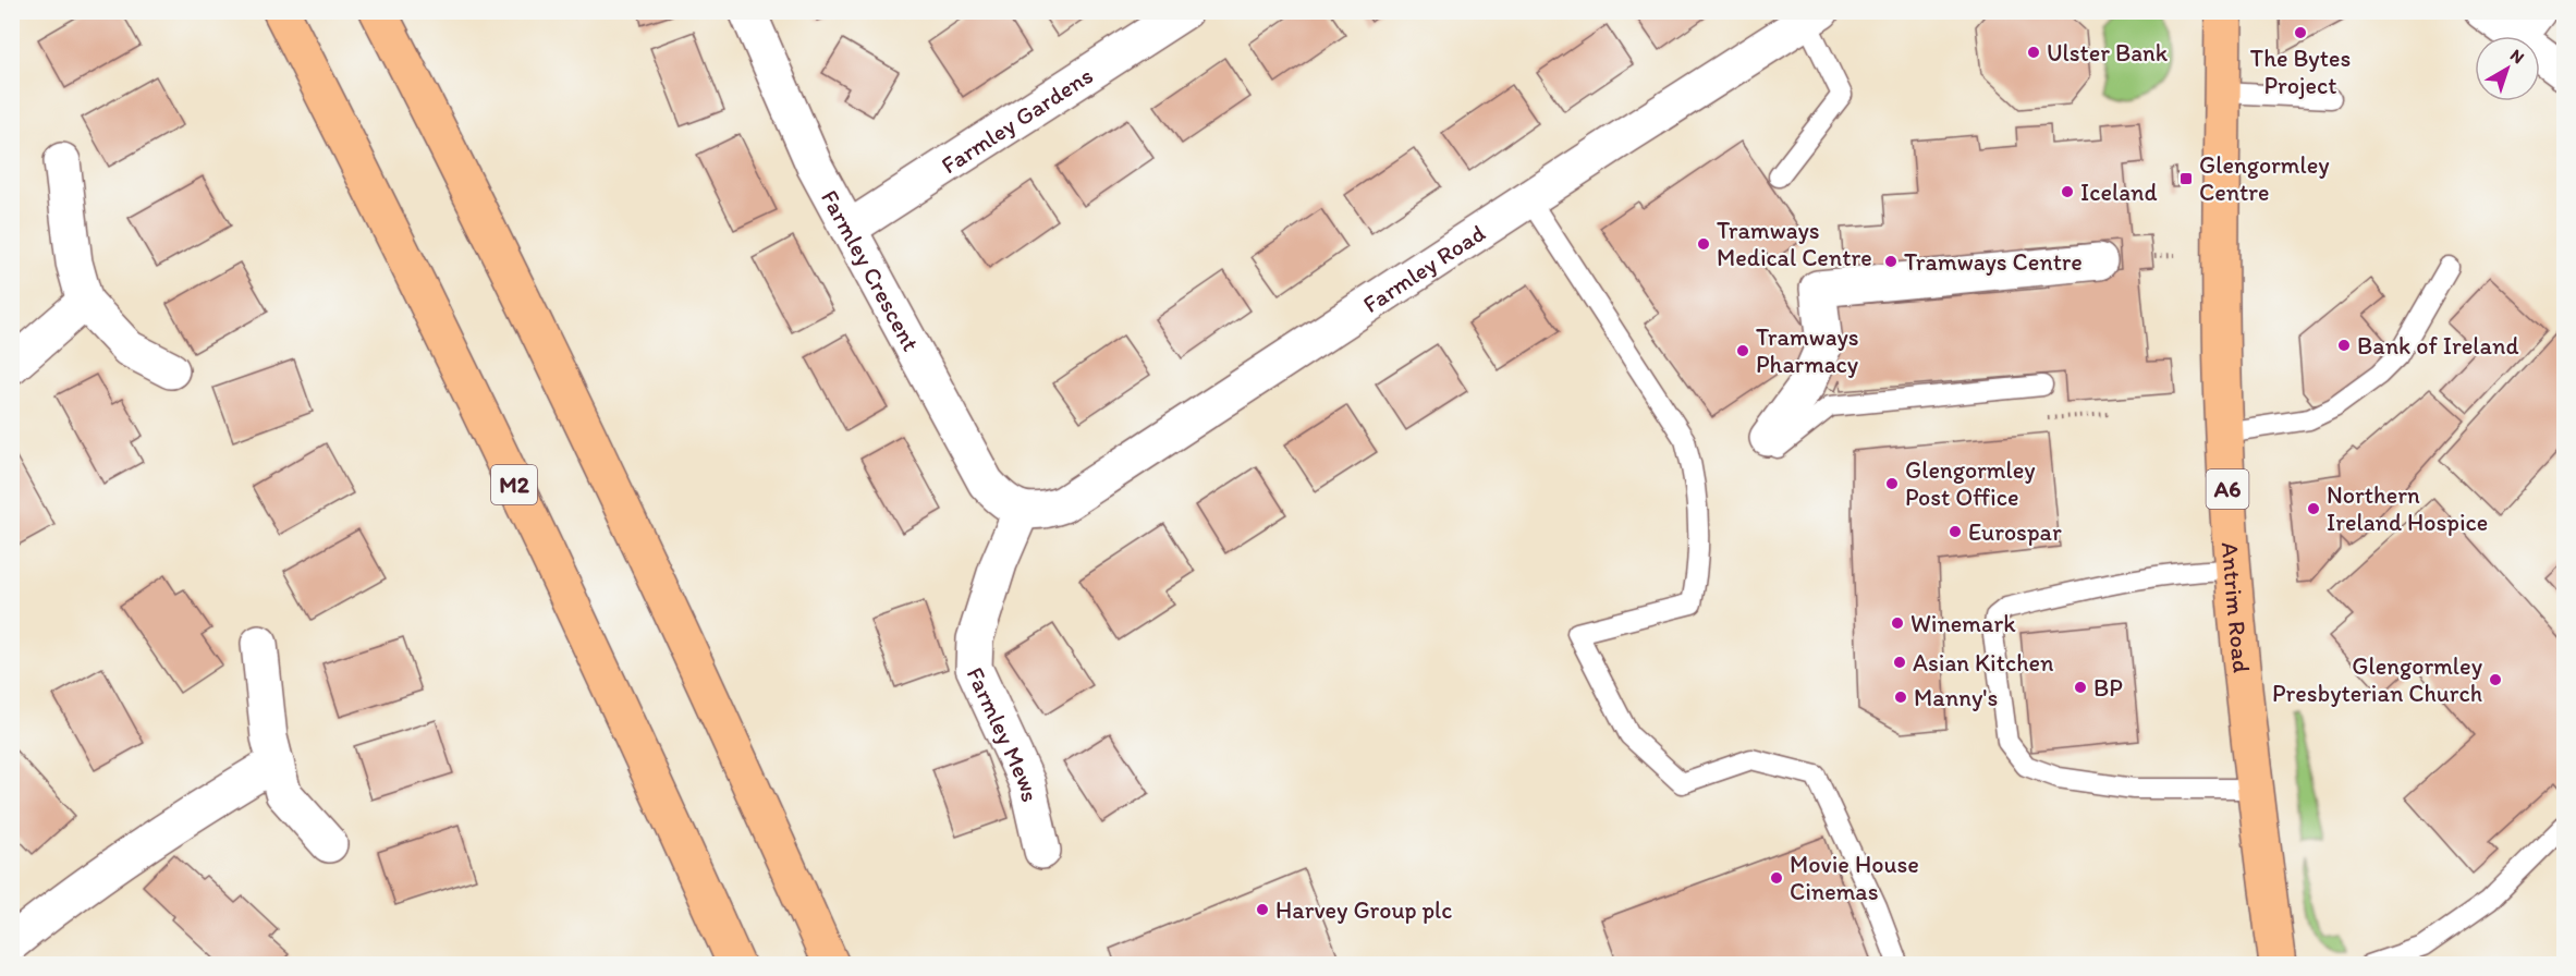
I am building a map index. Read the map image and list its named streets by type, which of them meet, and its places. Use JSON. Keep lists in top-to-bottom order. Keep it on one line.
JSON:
{"streets":{"main road":["M2","A6","Antrim Road"],"street":["Farmley Gardens","Farmley Road","Farmley Crescent","Farmley Mews"]},"crossings":[["Farmley Gardens","Farmley Crescent"],["Farmley Road","Farmley Crescent"],["Farmley Road","Farmley Mews"],["Farmley Crescent","Farmley Mews"]],"places":{"other":["The Bytes Project","Ulster Bank","Iceland","Tramways Medical Centre","Tramways Centre","Bank of Ireland","Tramways Pharmacy","Glengormley Post Office","Northern Ireland Hospice","Eurospar","Winemark","Asian Kitchen","Glengormley Presbyterian Church","BP","Manny's","Movie House Cinemas","Harvey Group plc"],"transit":["Glengormley Centre"]},"north":"top right"}
